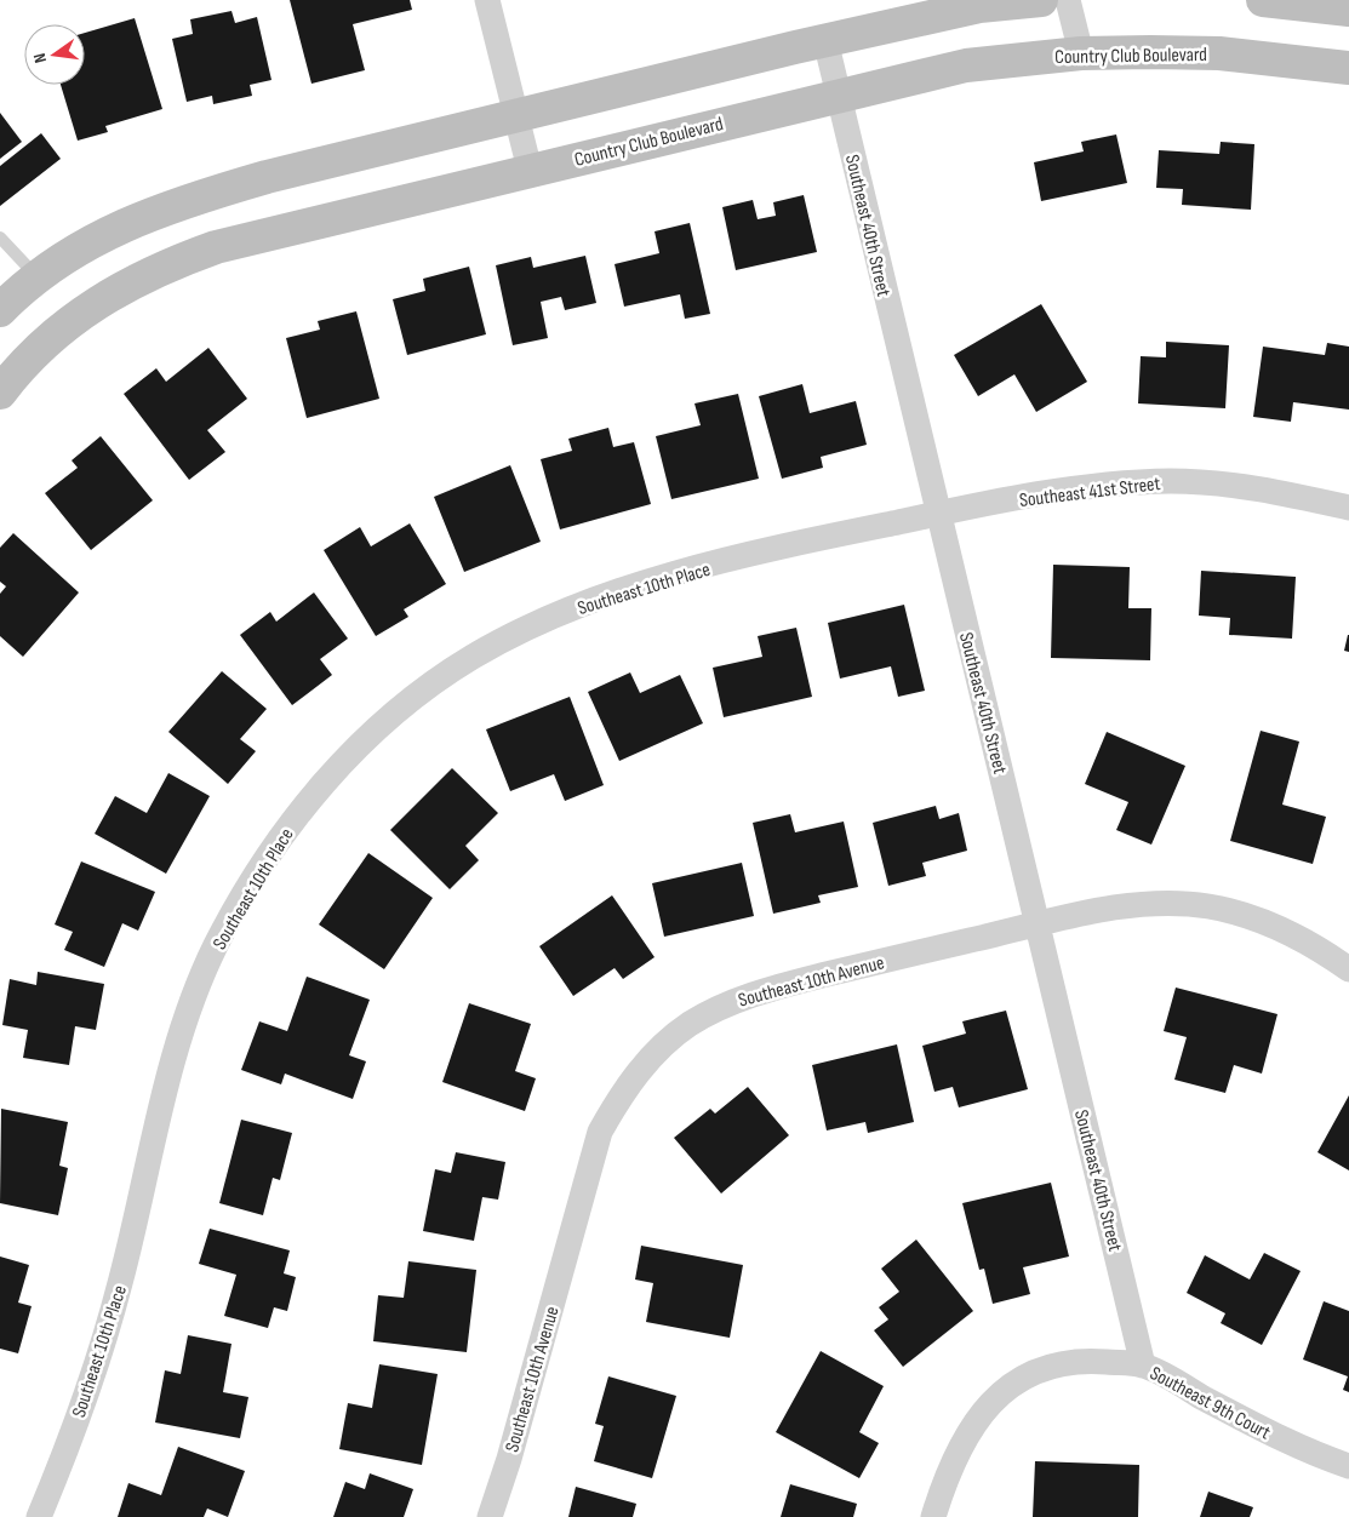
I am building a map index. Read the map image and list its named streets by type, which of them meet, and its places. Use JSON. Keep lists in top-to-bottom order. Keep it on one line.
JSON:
{"streets":{"main road":["Country Club Boulevard"],"street":["Southeast 40th Street","Southeast 41st Street","Southeast 10th Place","Southeast 10th Avenue","Southeast 9th Court"]},"crossings":[["Country Club Boulevard","Southeast 40th Street"],["Southeast 40th Street","Southeast 41st Street"],["Southeast 40th Street","Southeast 10th Place"],["Southeast 40th Street","Southeast 10th Avenue"],["Southeast 40th Street","Southeast 9th Court"],["Southeast 41st Street","Southeast 10th Place"]],"north":"left"}
